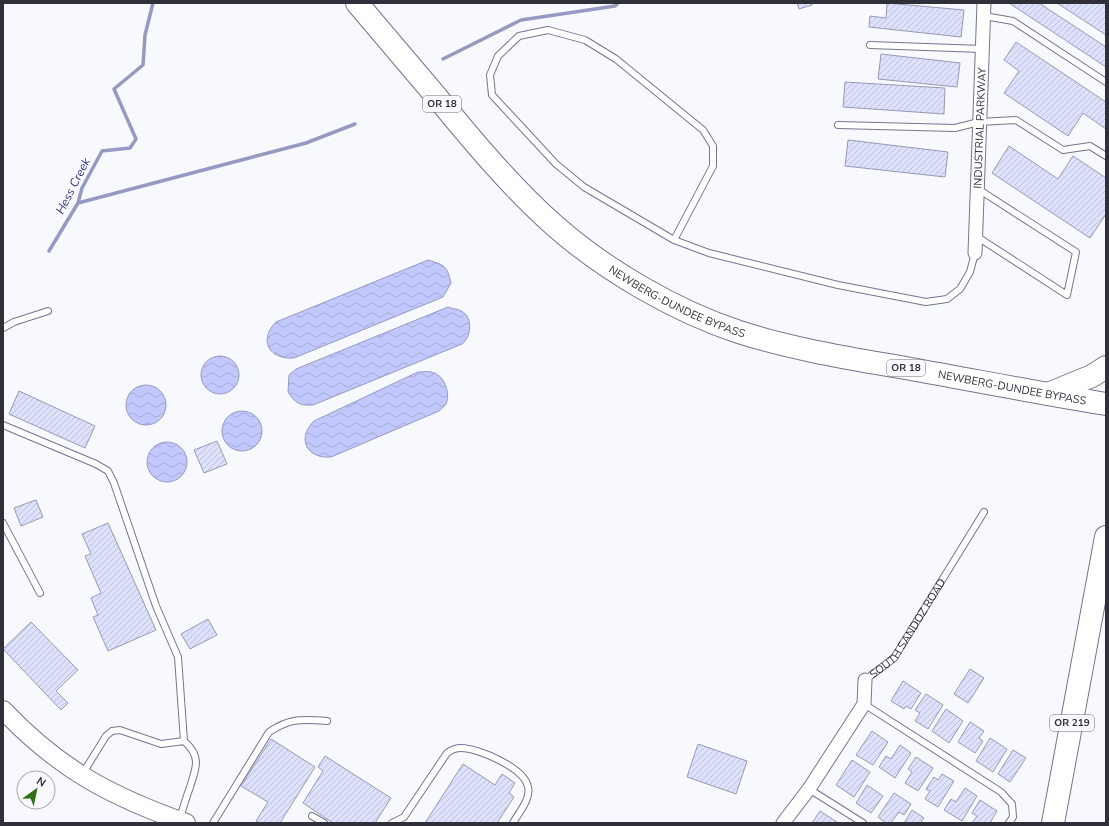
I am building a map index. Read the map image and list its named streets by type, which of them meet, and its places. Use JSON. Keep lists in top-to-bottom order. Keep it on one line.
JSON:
{"streets":{"highway":["OR 18","NEWBERG-DUNDEE BYPASS","OR 219"],"street":["INDUSTRIAL PARKWAY","SOUTH SANDOZ ROAD"]},"water":["Hess Creek"],"north":"top right"}
